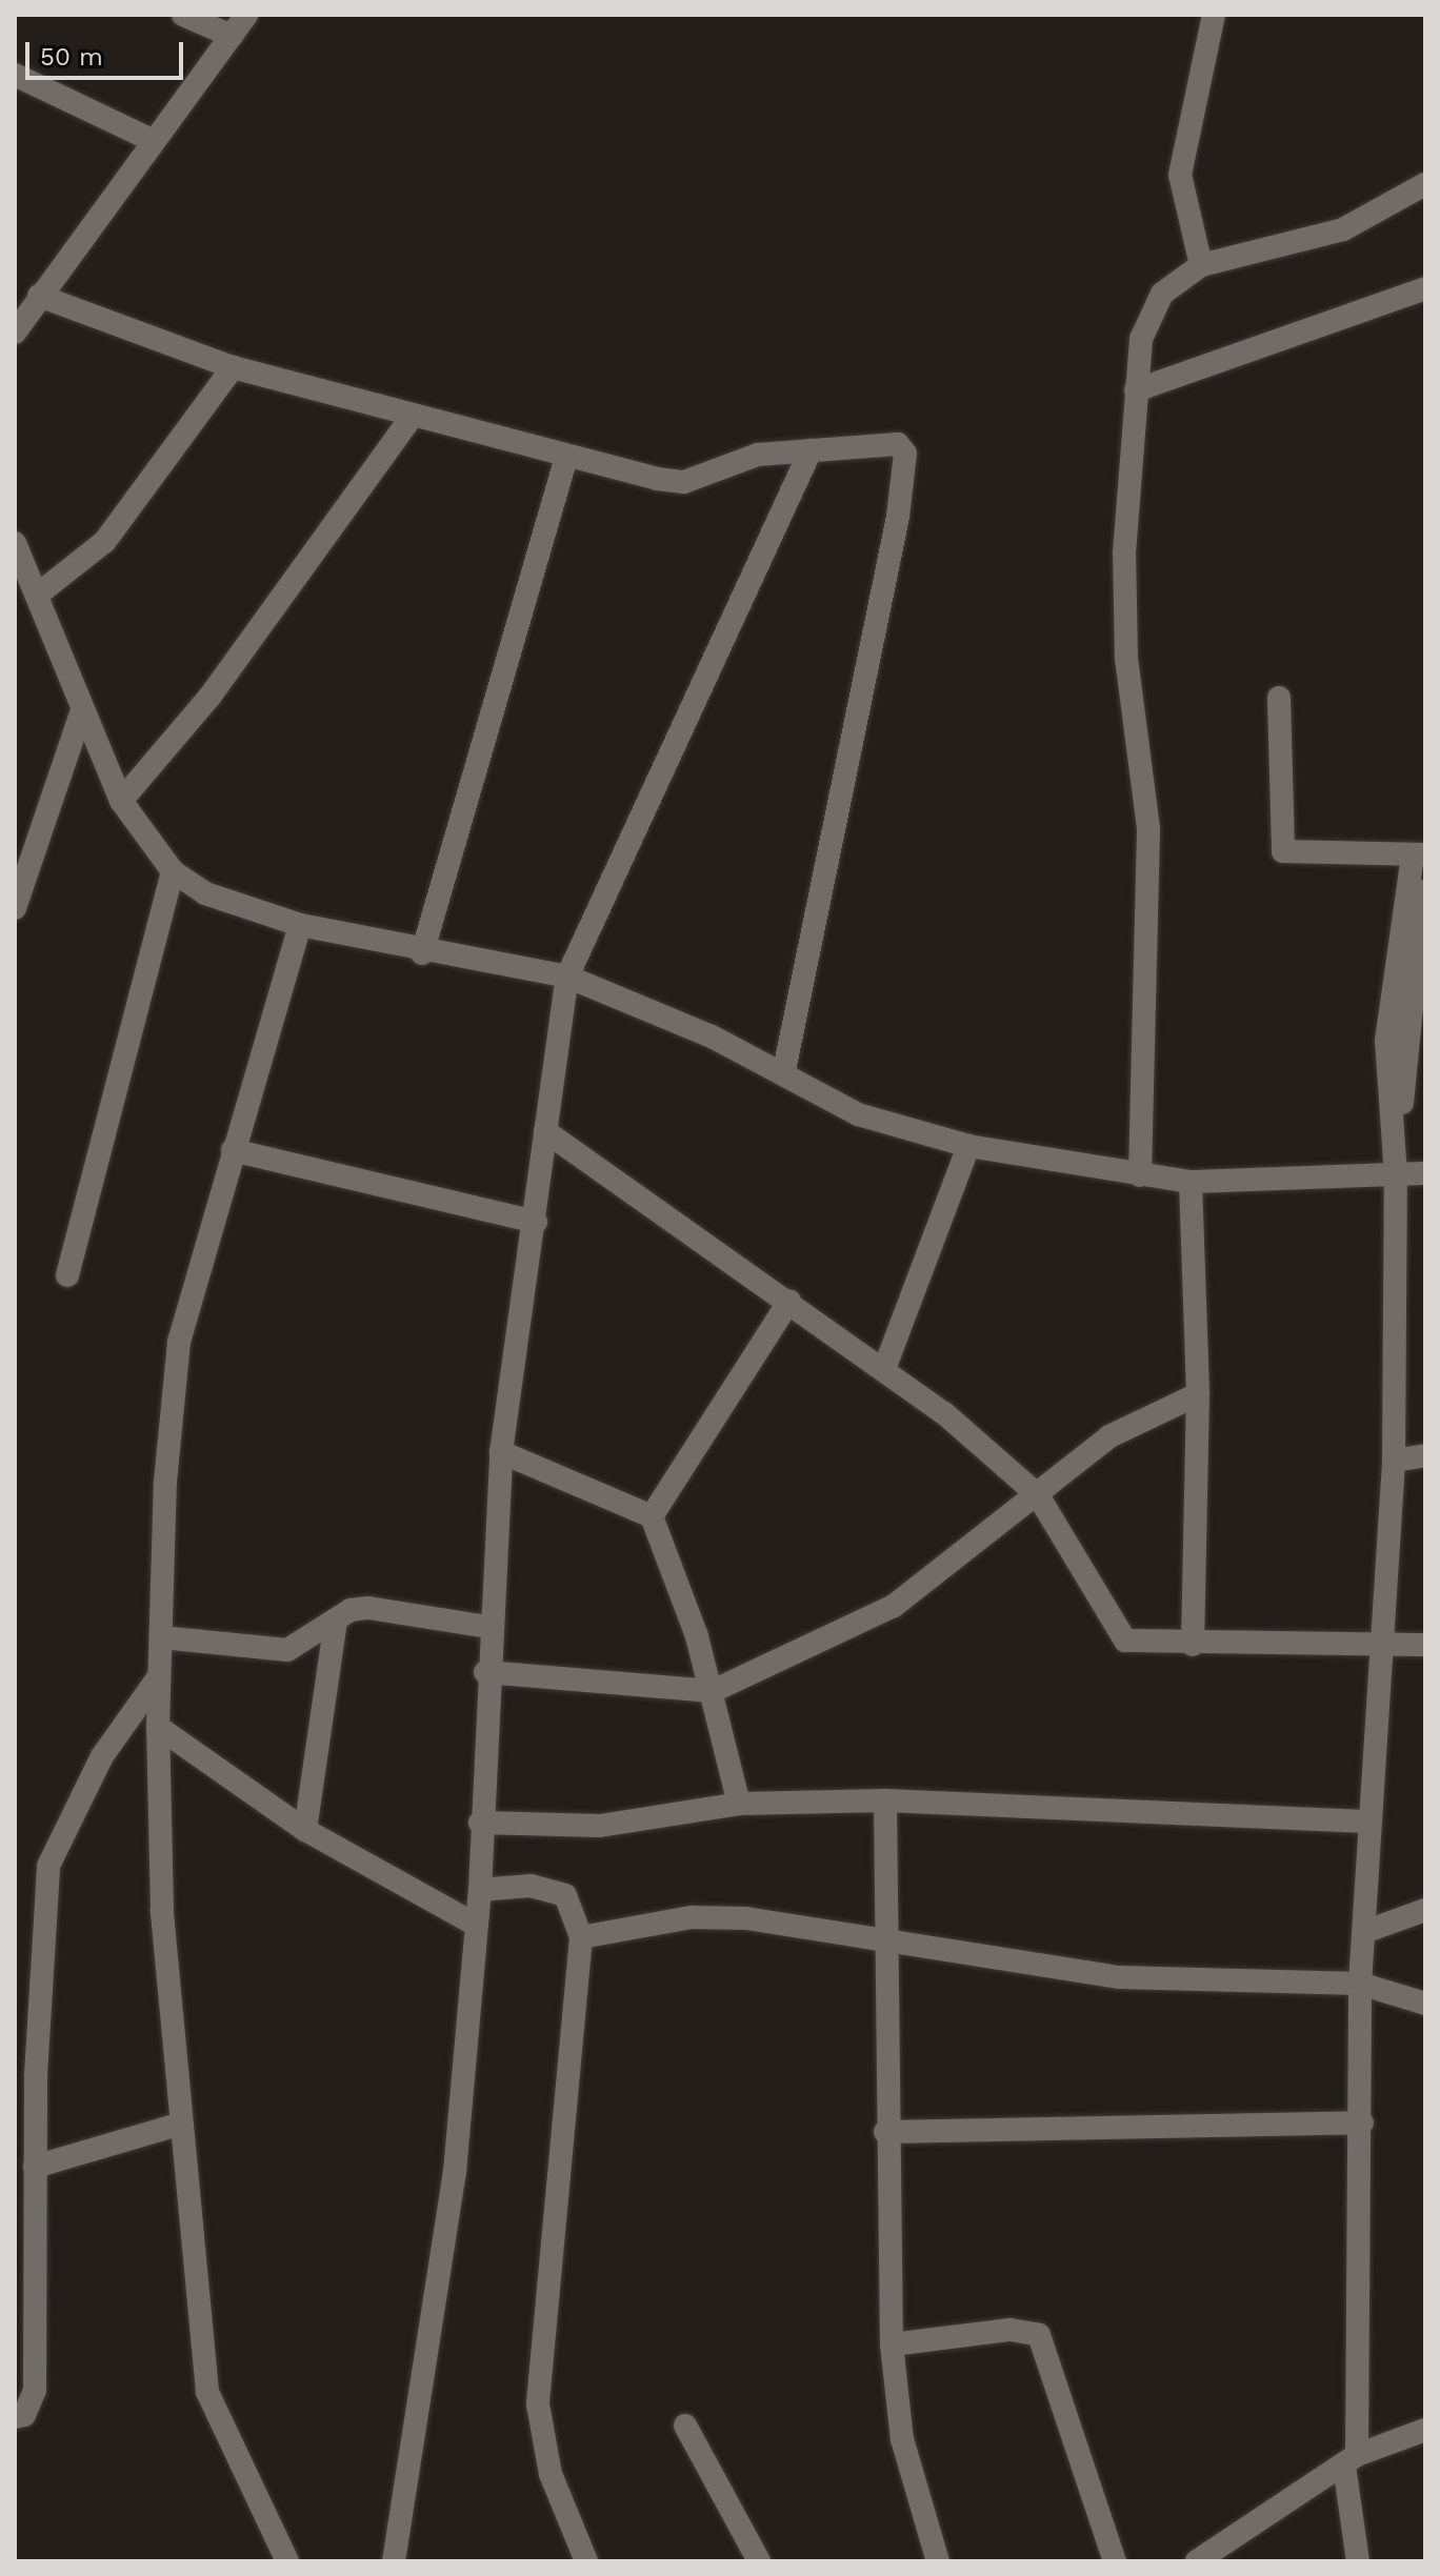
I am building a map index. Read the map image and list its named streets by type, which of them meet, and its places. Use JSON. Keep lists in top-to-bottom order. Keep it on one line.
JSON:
{"scale_bar":"50 m"}
